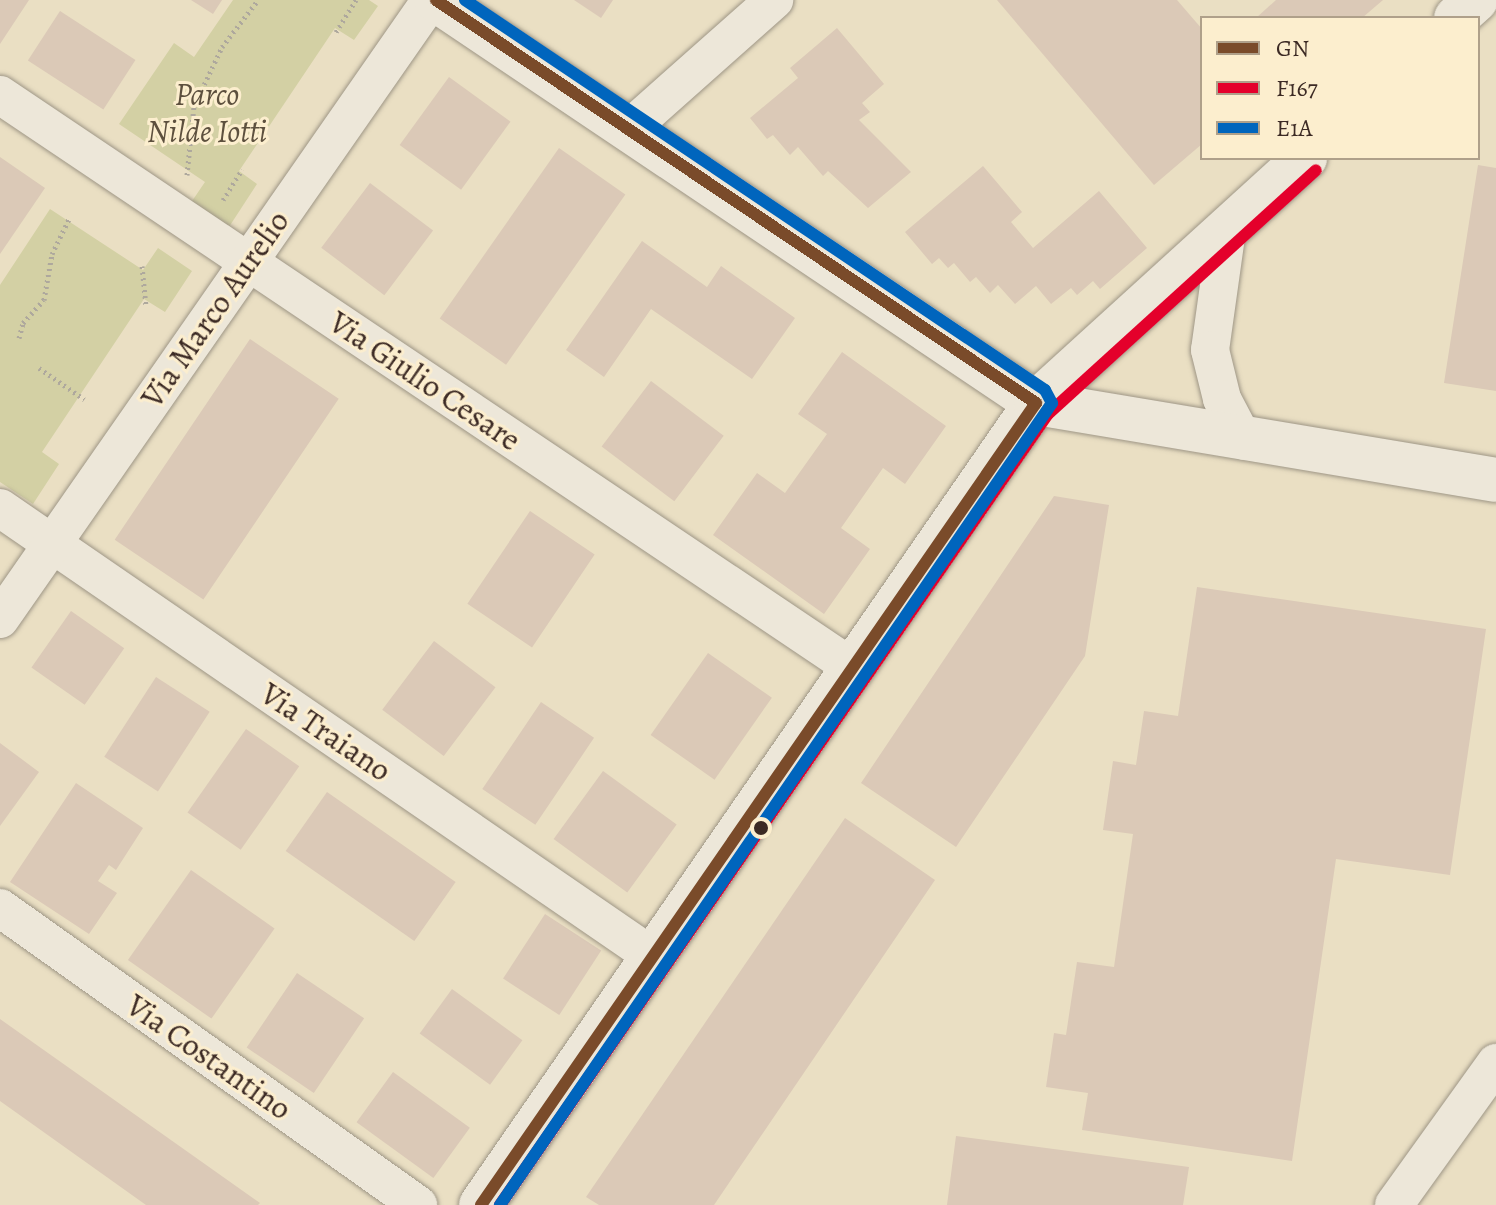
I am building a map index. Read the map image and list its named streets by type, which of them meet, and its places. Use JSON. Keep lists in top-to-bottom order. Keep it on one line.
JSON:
{"streets":{"street":["Via Marco Aurelio","Via Giulio Cesare","Via Traiano","Via Costantino"]},"crossings":[["Via Marco Aurelio","Via Giulio Cesare"],["Via Marco Aurelio","Via Traiano"]],"parks":["Parco Nilde Iotti"],"lines":["transit line GN","transit line E1A","transit line F167"],"legend":["GN","F167","E1A"]}
